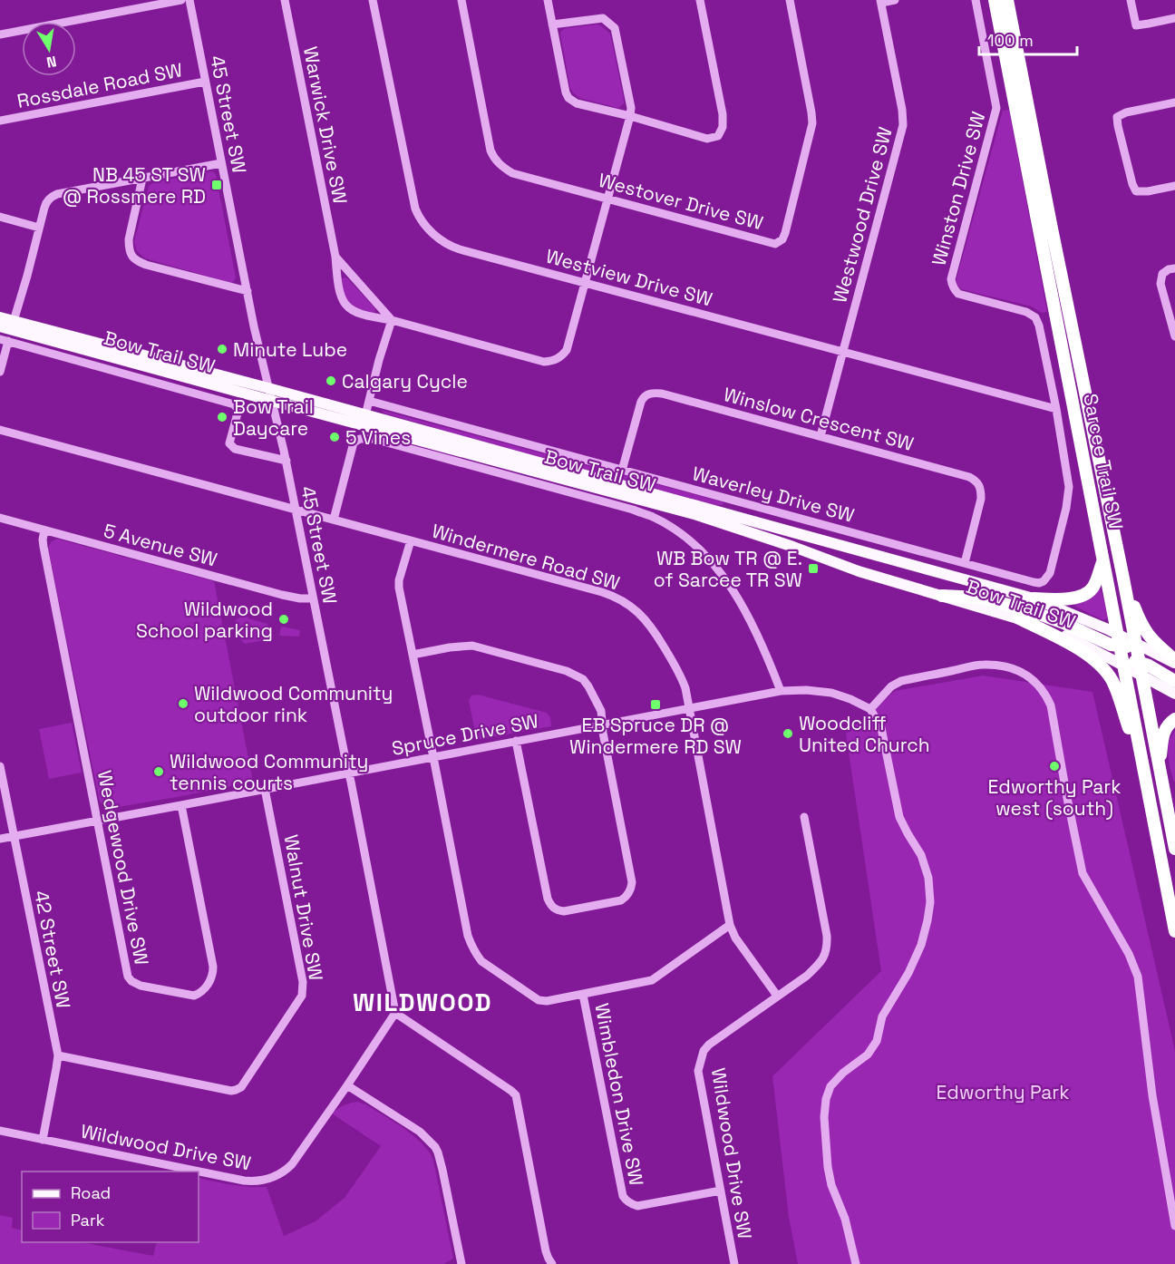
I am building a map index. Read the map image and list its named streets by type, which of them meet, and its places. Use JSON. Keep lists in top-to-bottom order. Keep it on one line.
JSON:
{"streets":{"highway":["Sarcee Trail SW"],"main road":["Bow Trail SW"],"street":["Rossdale Road SW","45 Street SW","Warwick Drive SW","Winston Drive SW","Westover Drive SW","Westwood Drive SW","Westview Drive SW","Winslow Crescent SW","Waverley Drive SW","5 Avenue SW","Windermere Road SW","Spruce Drive SW","Wedgewood Drive SW","Walnut Drive SW","42 Street SW","Wimbledon Drive SW","Wildwood Drive SW"]},"crossings":[["Rossdale Road SW","45 Street SW"],["45 Street SW","Bow Trail SW"],["45 Street SW","5 Avenue SW"],["45 Street SW","Windermere Road SW"],["45 Street SW","Spruce Drive SW"],["Warwick Drive SW","Westview Drive SW"],["Winston Drive SW","Westview Drive SW"],["Winston Drive SW","Waverley Drive SW"],["Westwood Drive SW","Westview Drive SW"],["Westwood Drive SW","Winslow Crescent SW"],["Bow Trail SW","Sarcee Trail SW"],["Winslow Crescent SW","Waverley Drive SW"],["5 Avenue SW","Wedgewood Drive SW"],["Windermere Road SW","Spruce Drive SW"],["Windermere Road SW","Wildwood Drive SW"],["Spruce Drive SW","Wedgewood Drive SW"],["Spruce Drive SW","Walnut Drive SW"],["Spruce Drive SW","42 Street SW"],["Walnut Drive SW","42 Street SW"],["42 Street SW","Wildwood Drive SW"],["Wimbledon Drive SW","Wildwood Drive SW"]],"districts":["WILDWOOD"],"parks":["Edworthy Park"],"places":{"transit":["NB 45 ST SW @ Rossmere RD","WB Bow TR @ E. of Sarcee TR SW","EB Spruce DR @ Windermere RD SW"],"other":["Minute Lube","Calgary Cycle","Bow Trail Daycare","5 Vines","Wildwood School parking","Wildwood Community outdoor rink","Woodcliff United Church","Edworthy Park west (south)","Wildwood Community tennis courts"]},"legend":["Road","Park"],"scale_bar":"100 m","north":"bottom"}
